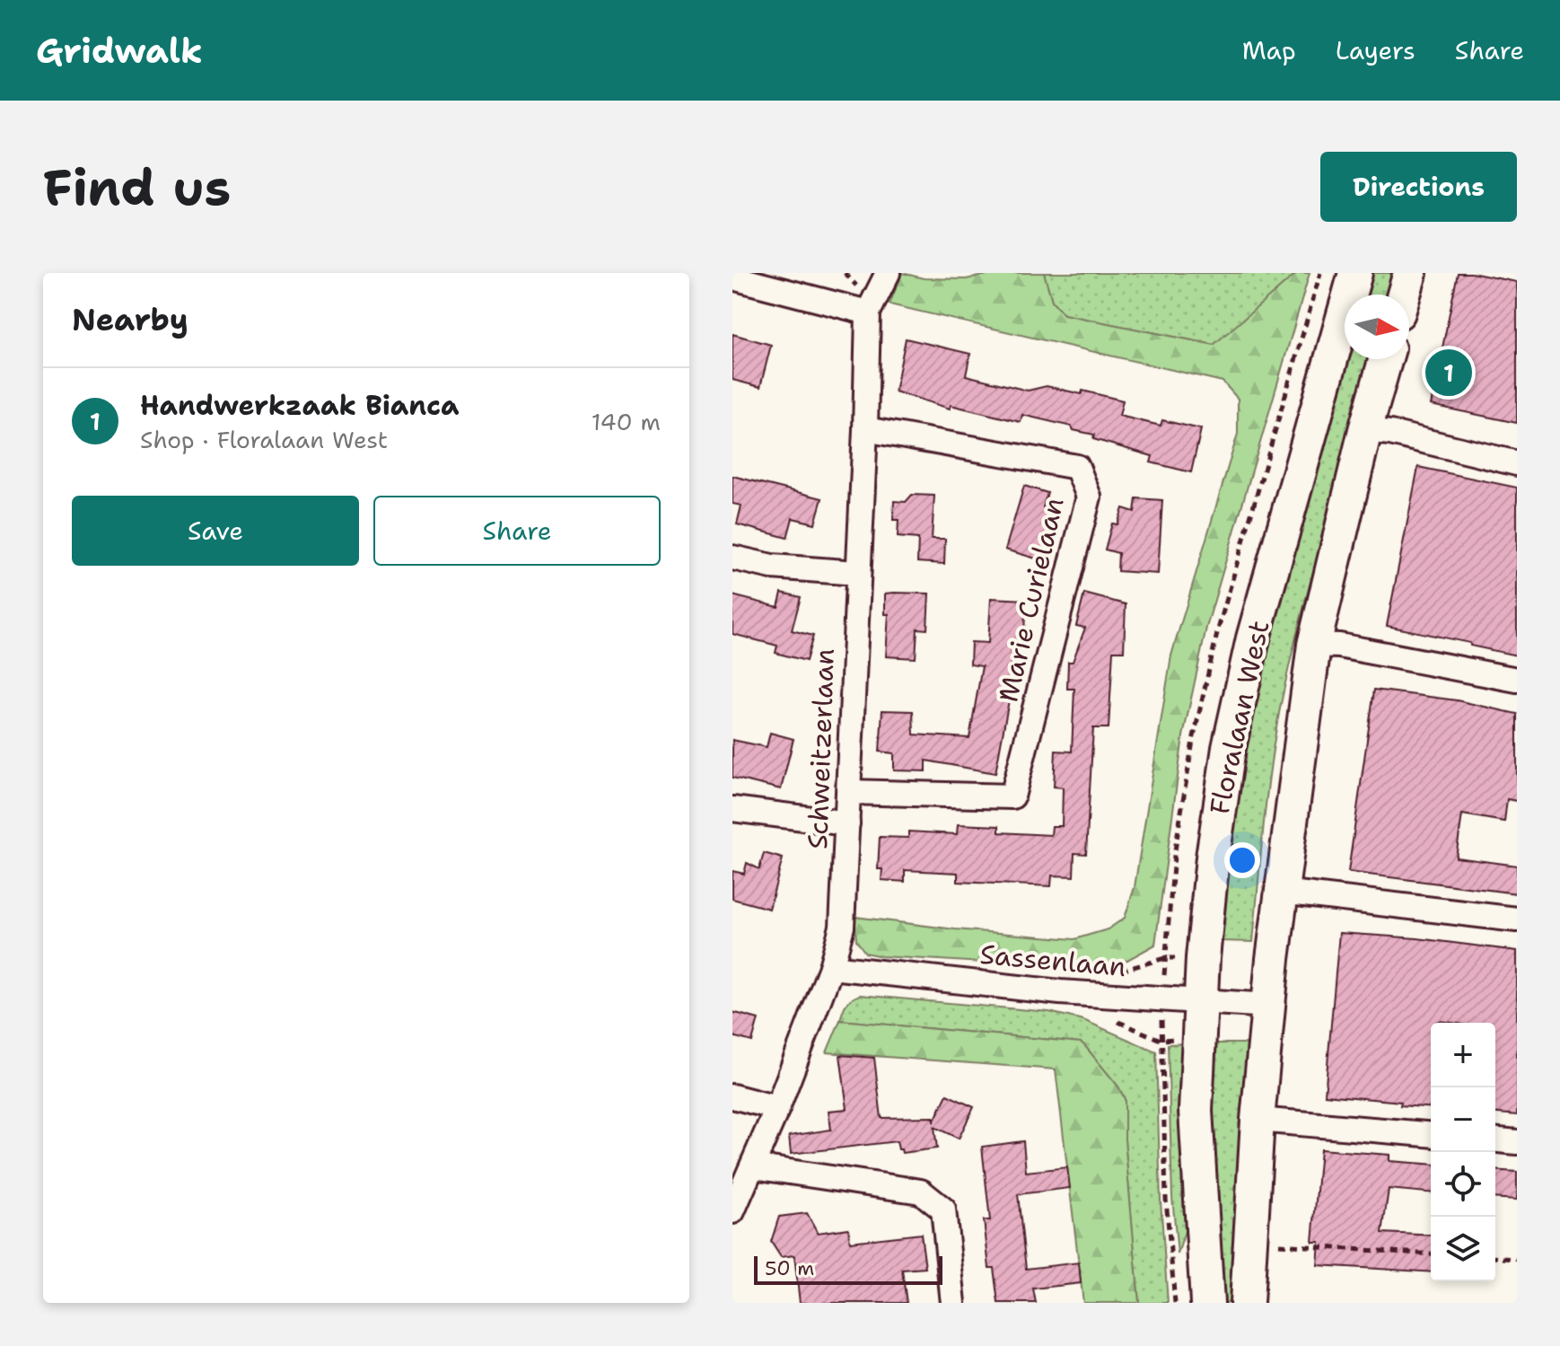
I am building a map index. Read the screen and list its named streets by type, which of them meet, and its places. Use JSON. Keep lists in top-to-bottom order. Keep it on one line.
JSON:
{"streets":{"main road":["Floralaan West"],"street":["Marie Curielaan","Schweitzerlaan","Sassenlaan"]},"crossings":[["Marie Curielaan","Schweitzerlaan"],["Floralaan West","Sassenlaan"],["Schweitzerlaan","Sassenlaan"]],"scale_bar":"50 m","north":"right","page":{"header":"Gridwalk","nav":["Map","Layers","Share"],"buttons":["Directions",["Save","Share"]],"title":"Find us","heading":"Nearby","pins":"1","list":[{"mark":"1","name":"Handwerkzaak Bianca","note":"Shop · Floralaan West","value":"140 m"}],"map_buttons":["+","−"],"scale":"50 m"}}
